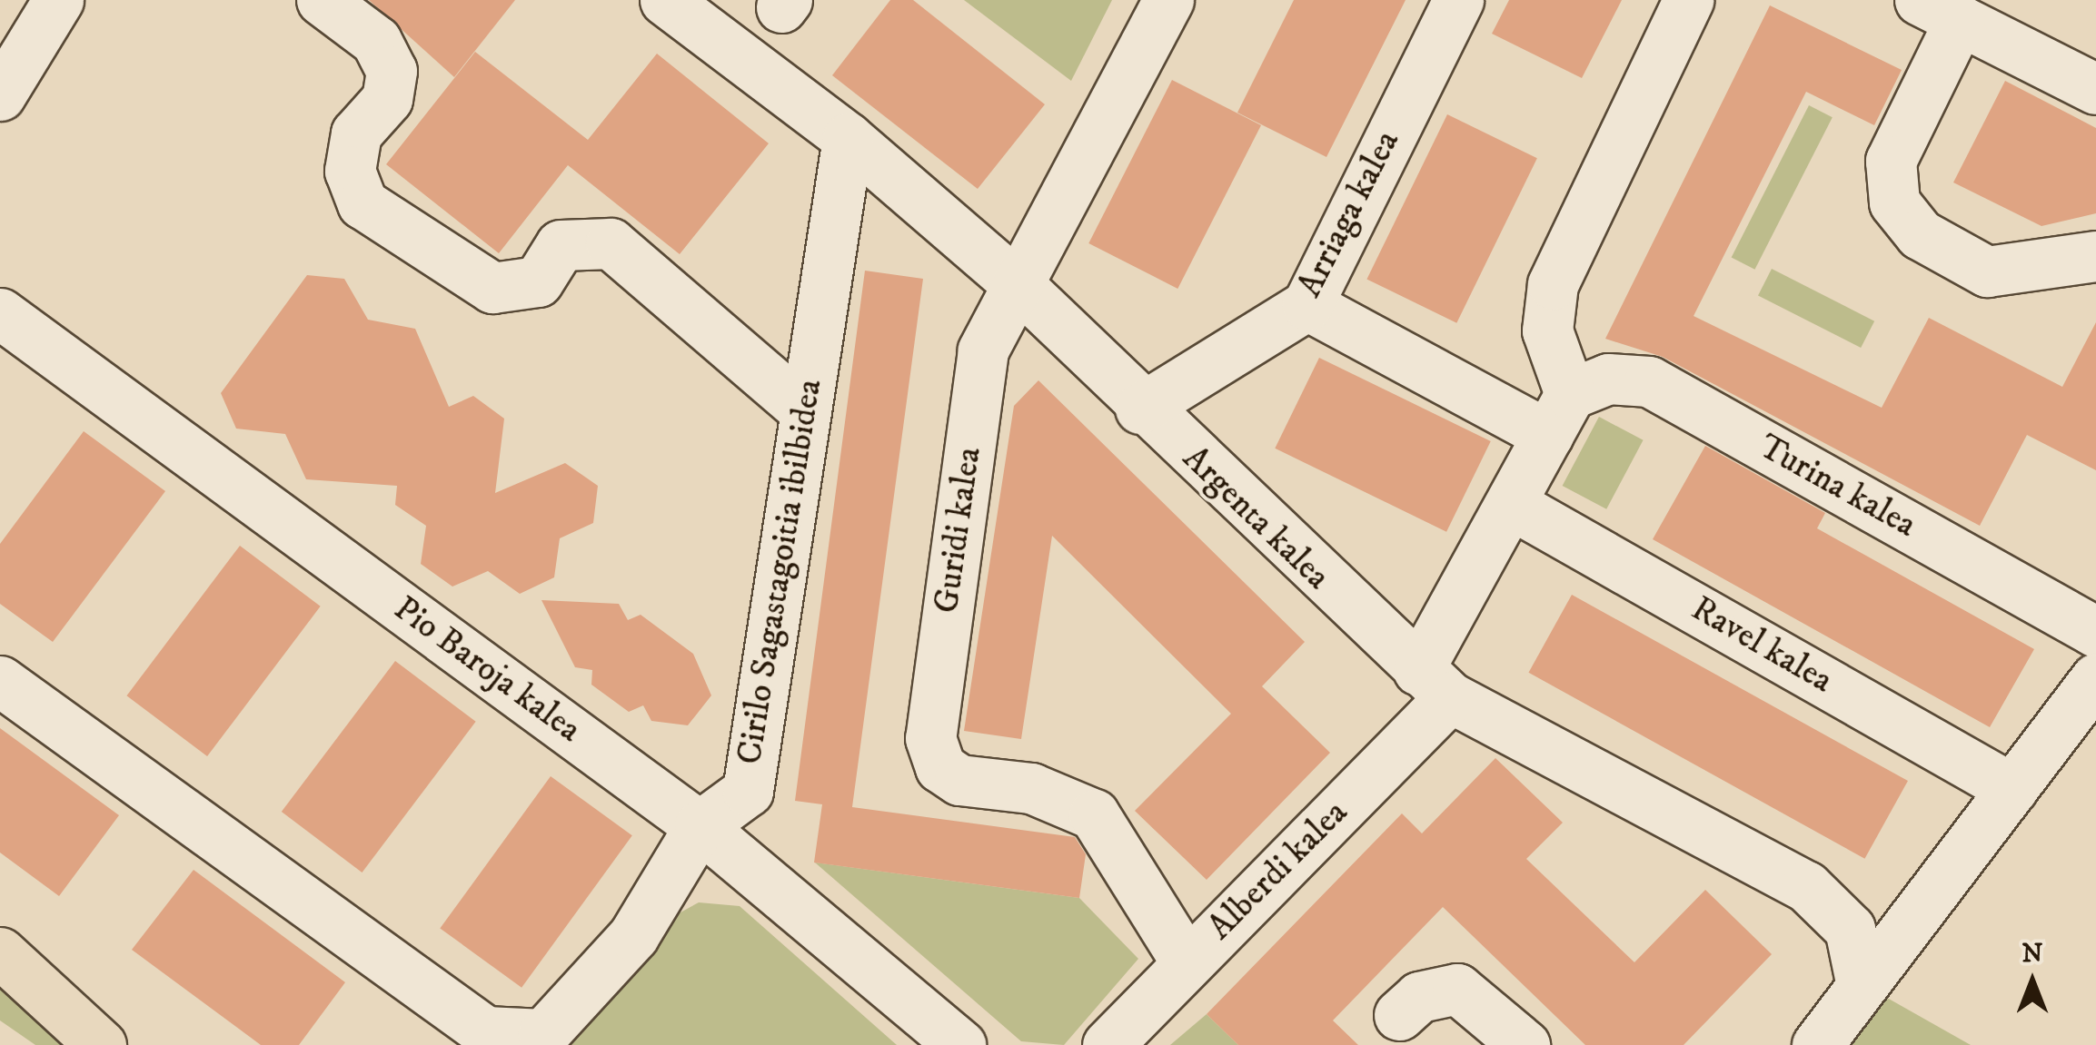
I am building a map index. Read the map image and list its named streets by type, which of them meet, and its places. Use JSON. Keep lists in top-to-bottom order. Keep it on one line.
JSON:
{"streets":{"street":["Arriaga kalea","Turina kalea","Argenta kalea","Guridi kalea","Cirilo Sagastagoitia ibilbidea","Ravel kalea","Pio Baroja kalea","Alberdi kalea"]},"crossings":[["Arriaga kalea","Argenta kalea"],["Turina kalea","Alberdi kalea"],["Argenta kalea","Guridi kalea"],["Argenta kalea","Cirilo Sagastagoitia ibilbidea"],["Argenta kalea","Alberdi kalea"],["Guridi kalea","Alberdi kalea"],["Cirilo Sagastagoitia ibilbidea","Pio Baroja kalea"],["Ravel kalea","Alberdi kalea"]],"north":"top"}
